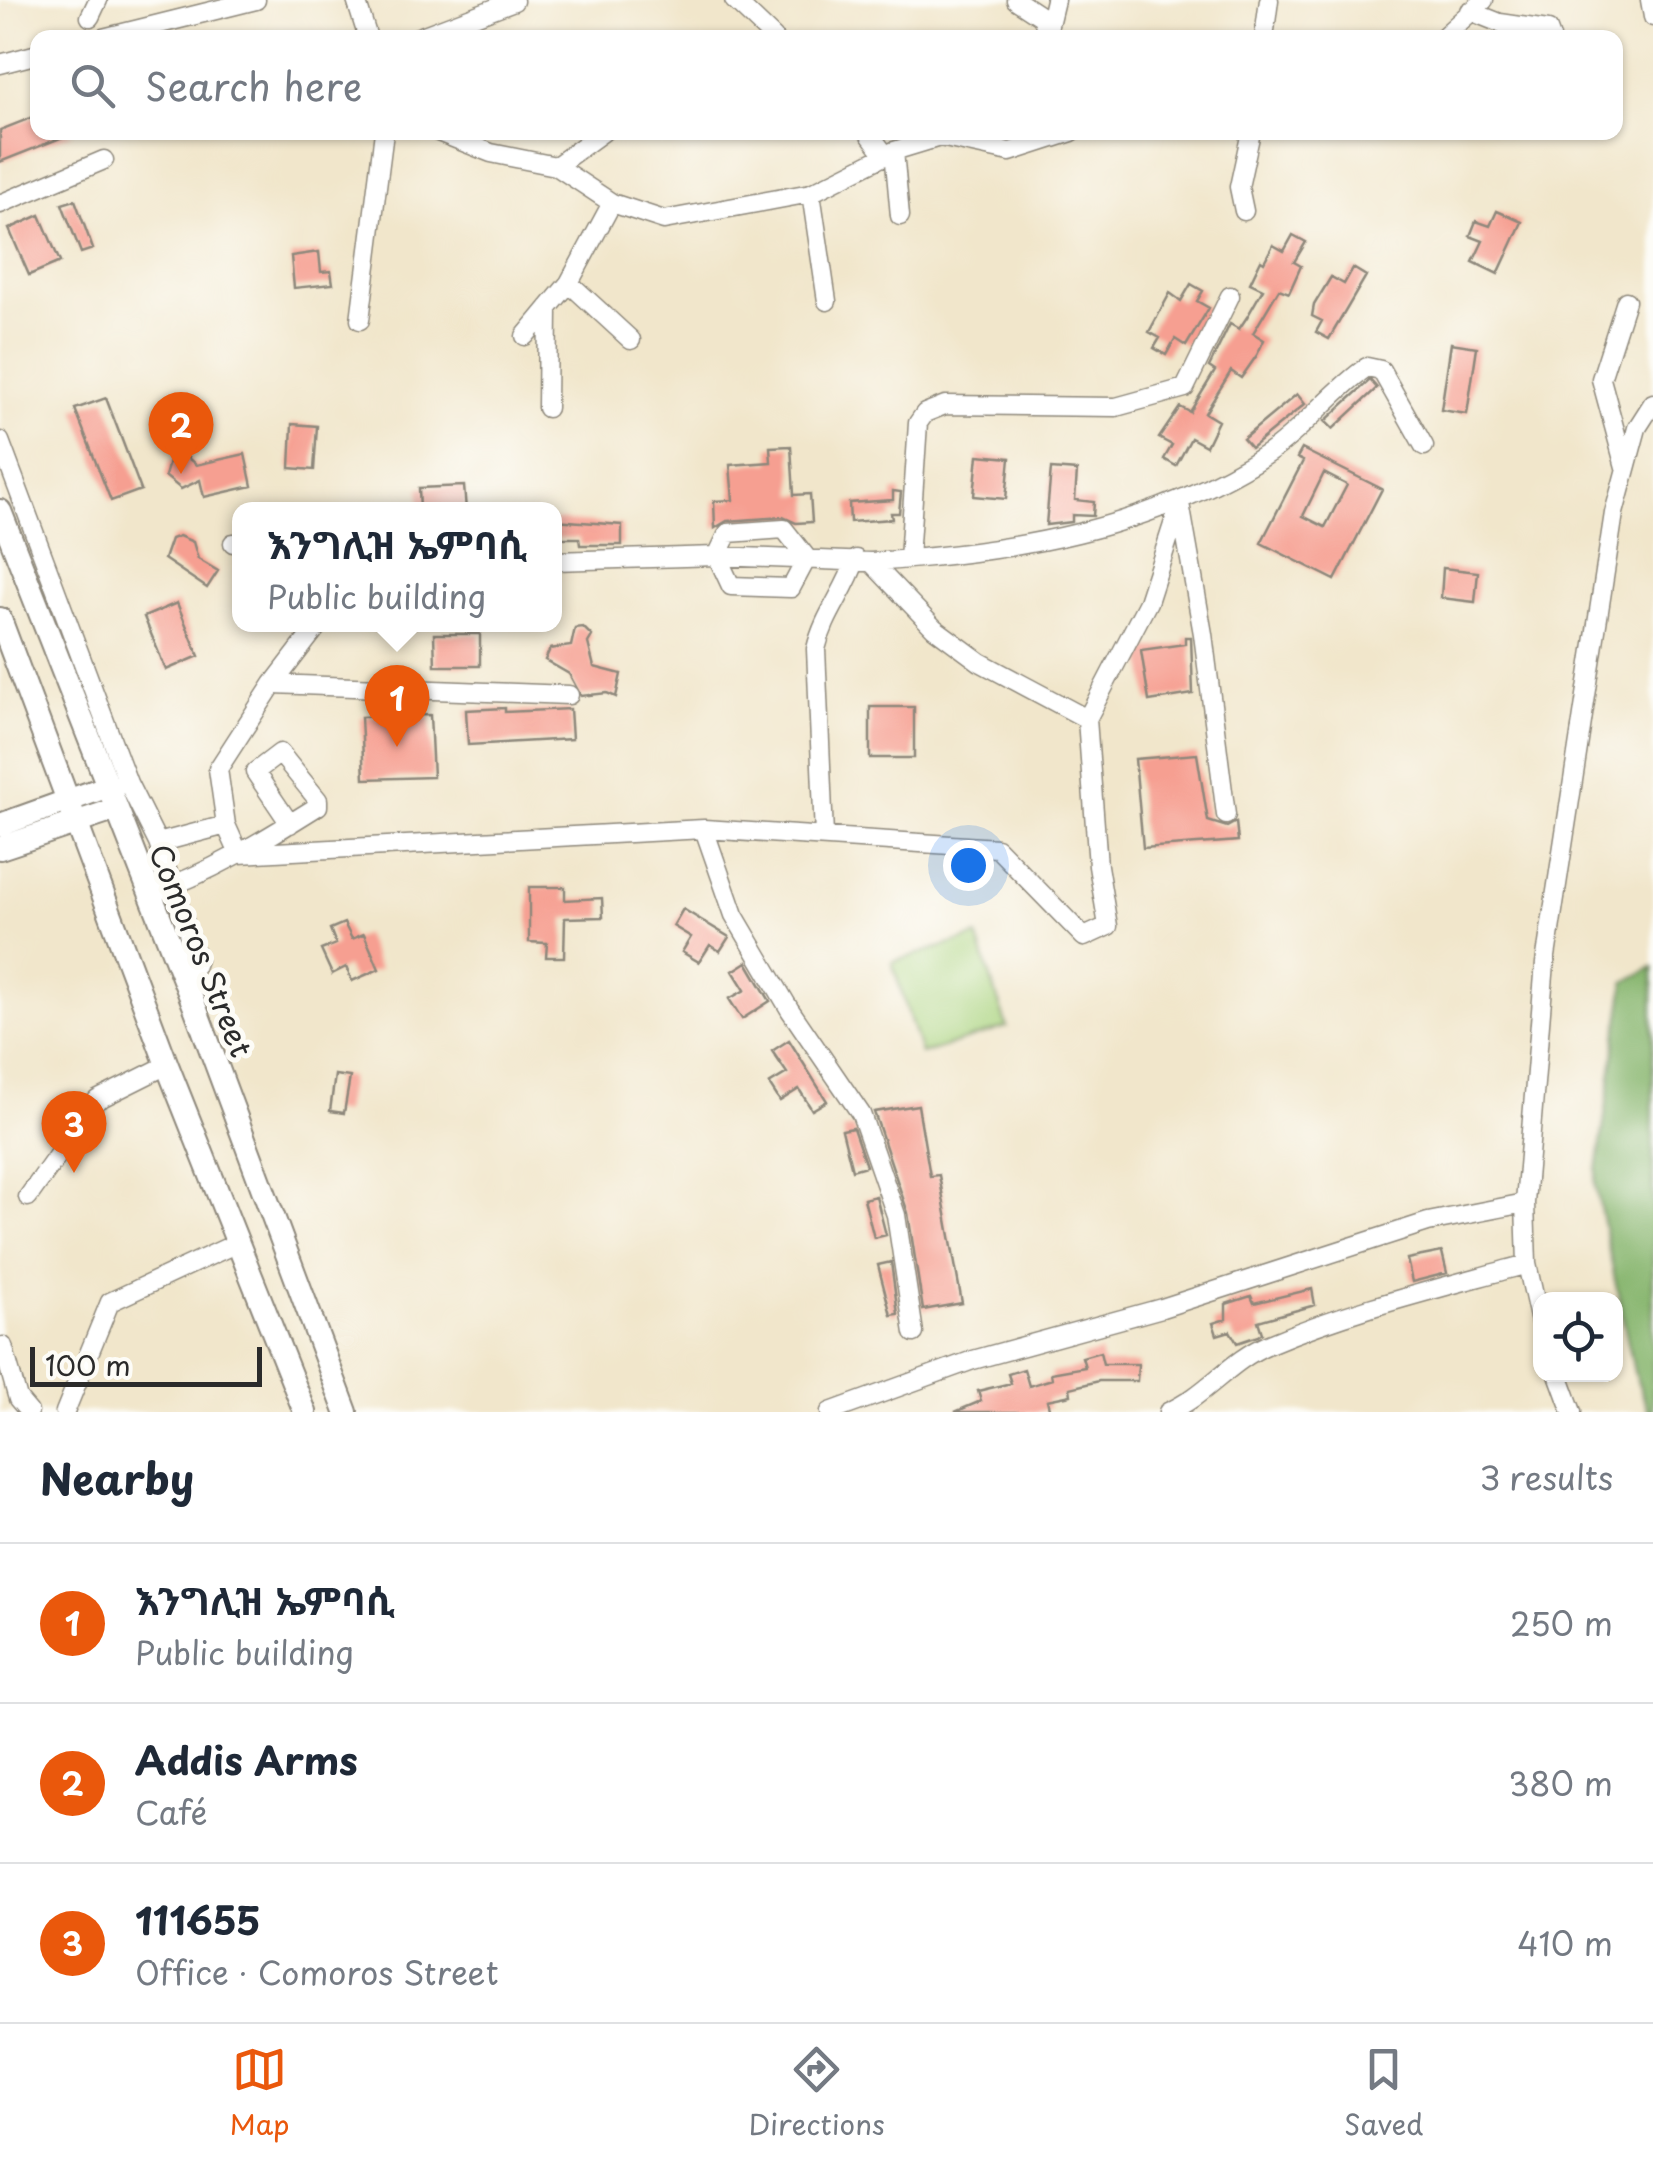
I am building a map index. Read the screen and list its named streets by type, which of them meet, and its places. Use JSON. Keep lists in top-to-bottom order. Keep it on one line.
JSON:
{"streets":{"main road":["Comoros Street"]},"scale_bar":"100 m","page":{"search":"Search here","pins":["2","1","3"],"popup":["እንግሊዝ ኤምባሲ","Public building"],"scale":"100 m","heading":["Nearby","3 results"],"list":[{"mark":"1","name":"እንግሊዝ ኤምባሲ","note":"Public building","value":"250 m"},{"mark":"2","name":"Addis Arms","note":"Café","value":"380 m"},{"mark":"3","name":"111655","note":"Office · Comoros Street","value":"410 m"}],"nav":["Map","Directions","Saved"]}}
